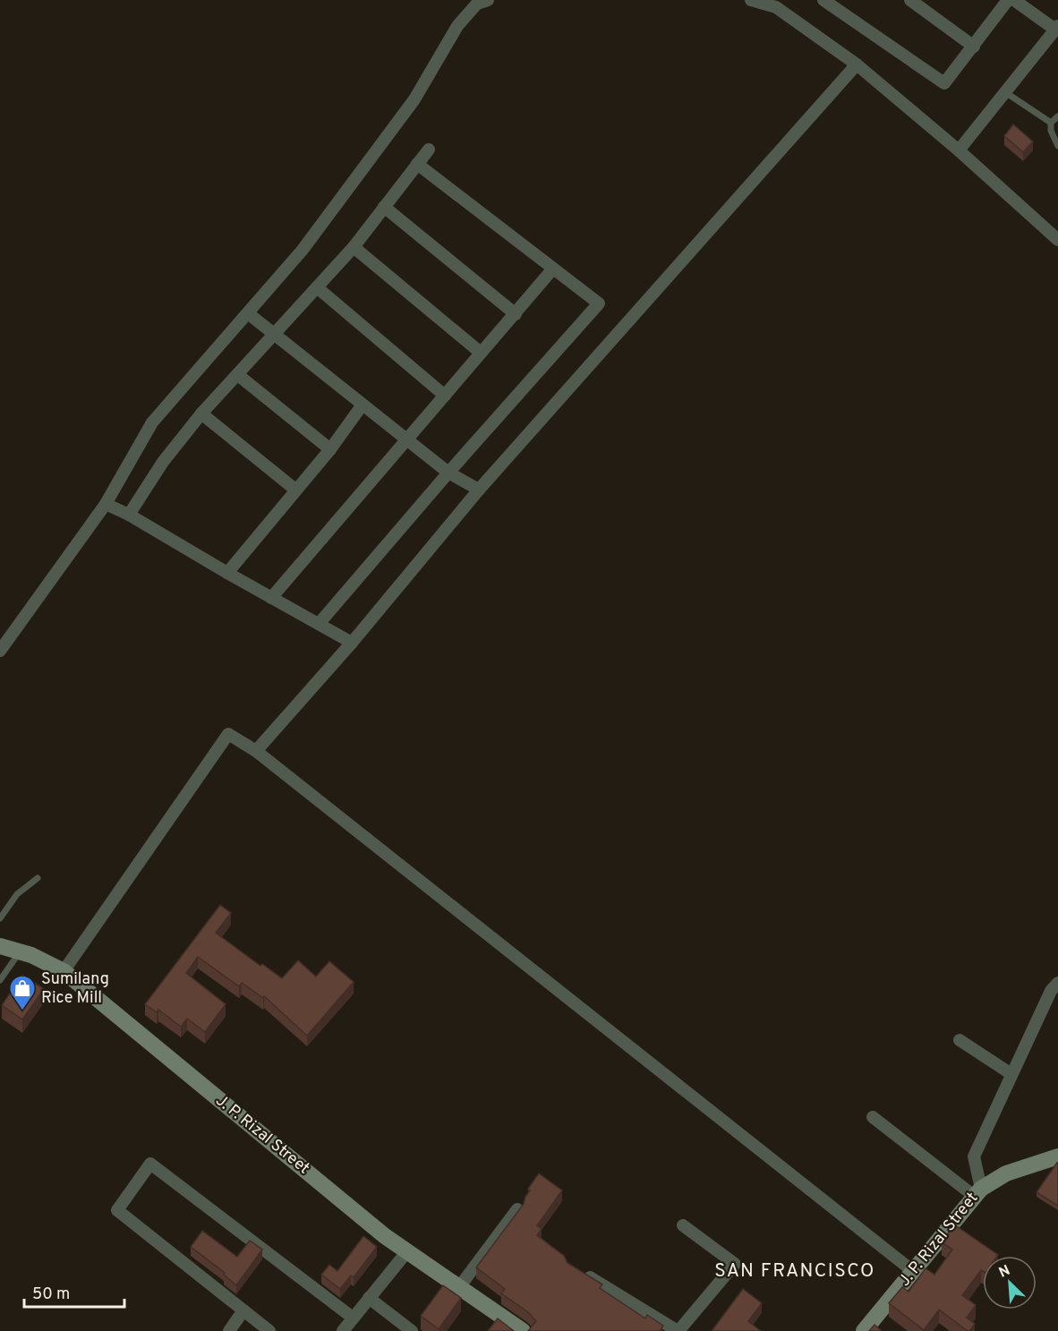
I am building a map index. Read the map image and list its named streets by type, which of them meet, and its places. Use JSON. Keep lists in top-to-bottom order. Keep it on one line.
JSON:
{"streets":{"main road":["J. P. Rizal Street"]},"districts":["SAN FRANCISCO"],"places":{"shop":["Sumilang Rice Mill"]},"scale_bar":"50 m","north":"top left"}
